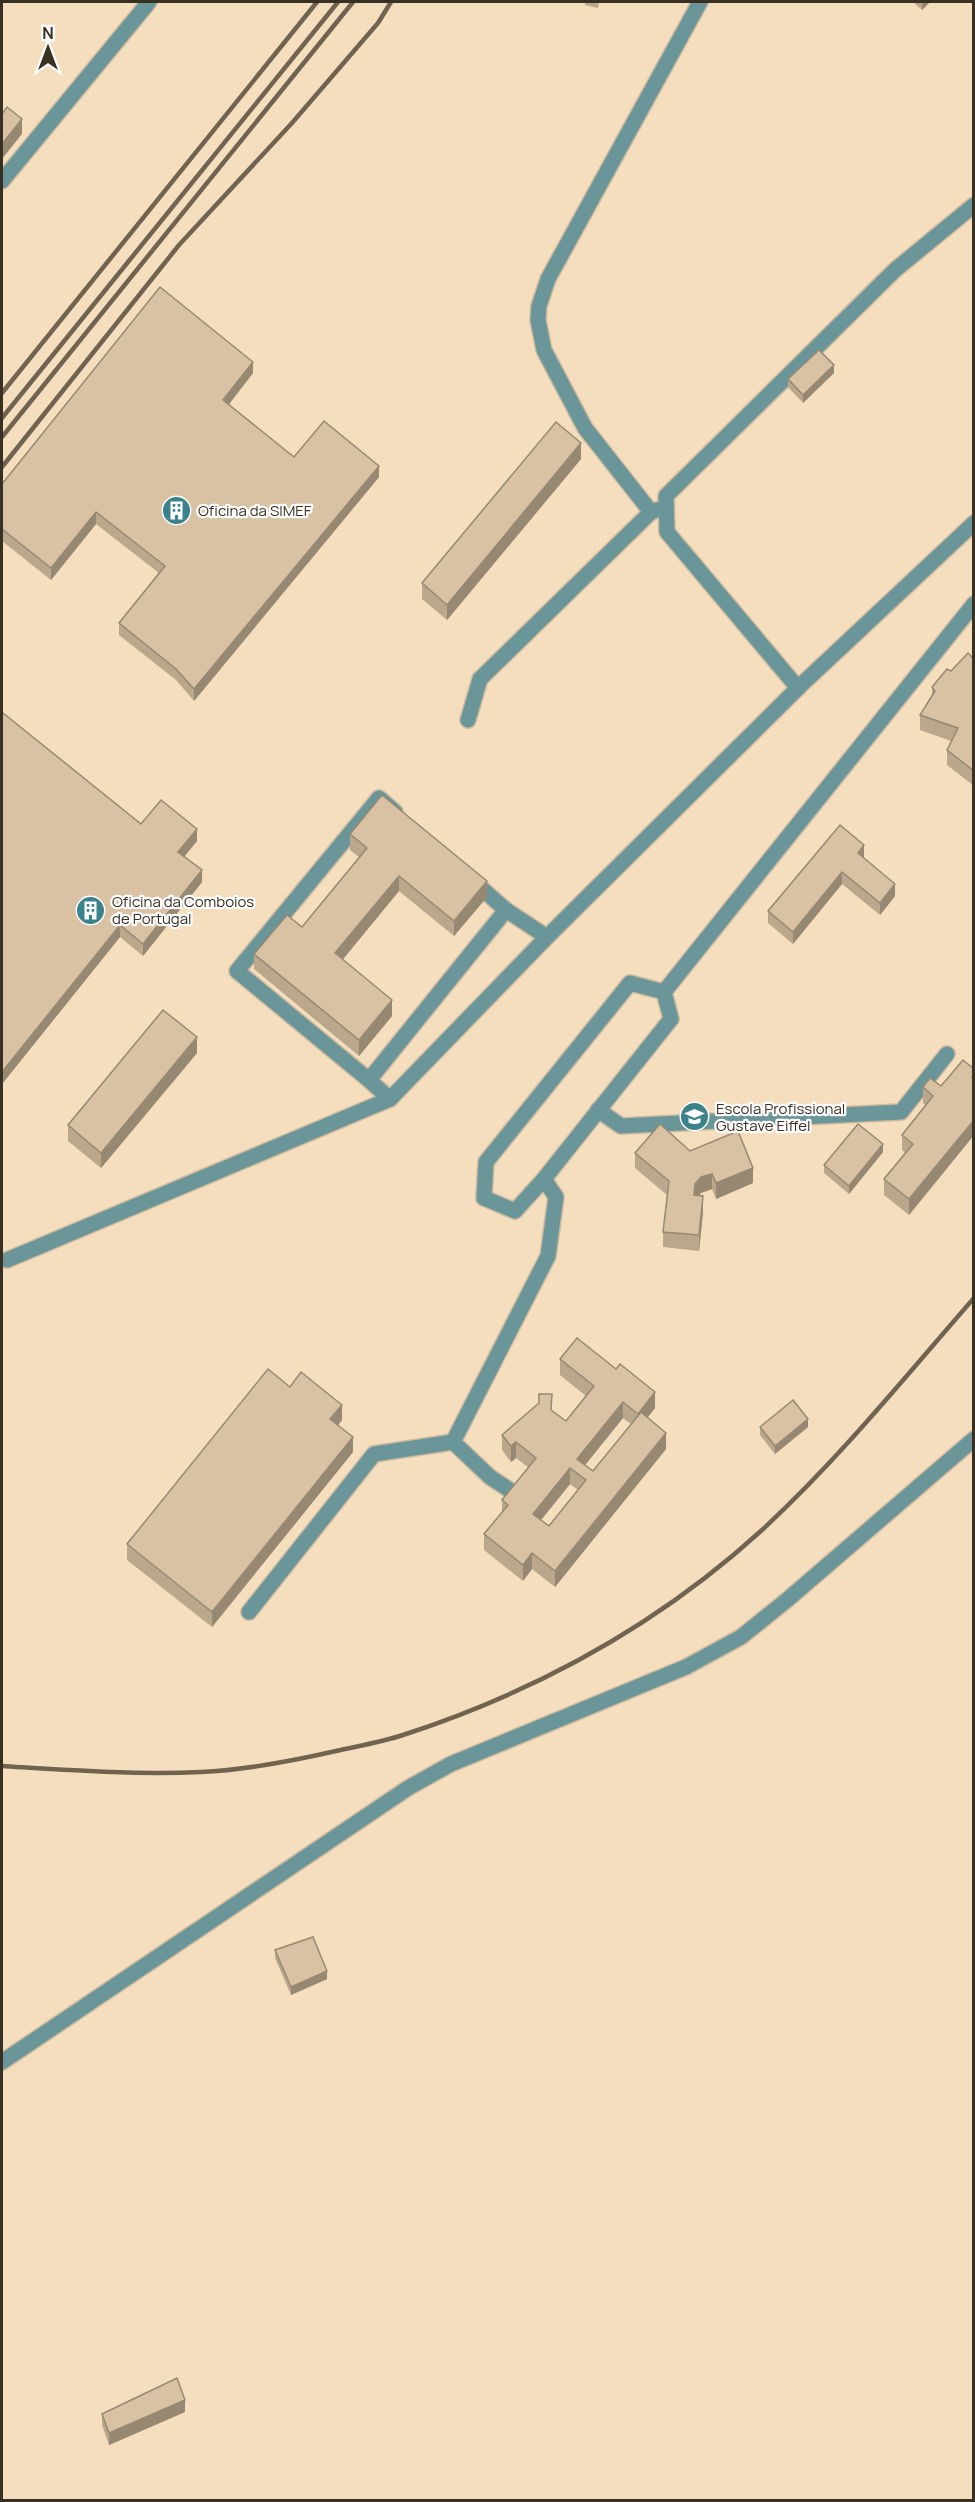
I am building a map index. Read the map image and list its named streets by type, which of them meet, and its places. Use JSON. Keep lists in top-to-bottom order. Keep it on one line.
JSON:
{"places":{"building":["Oficina da SIMEF","Oficina da Comboios de Portugal"],"school or university":["Escola Profissional Gustave Eiffel"]},"north":"top"}
